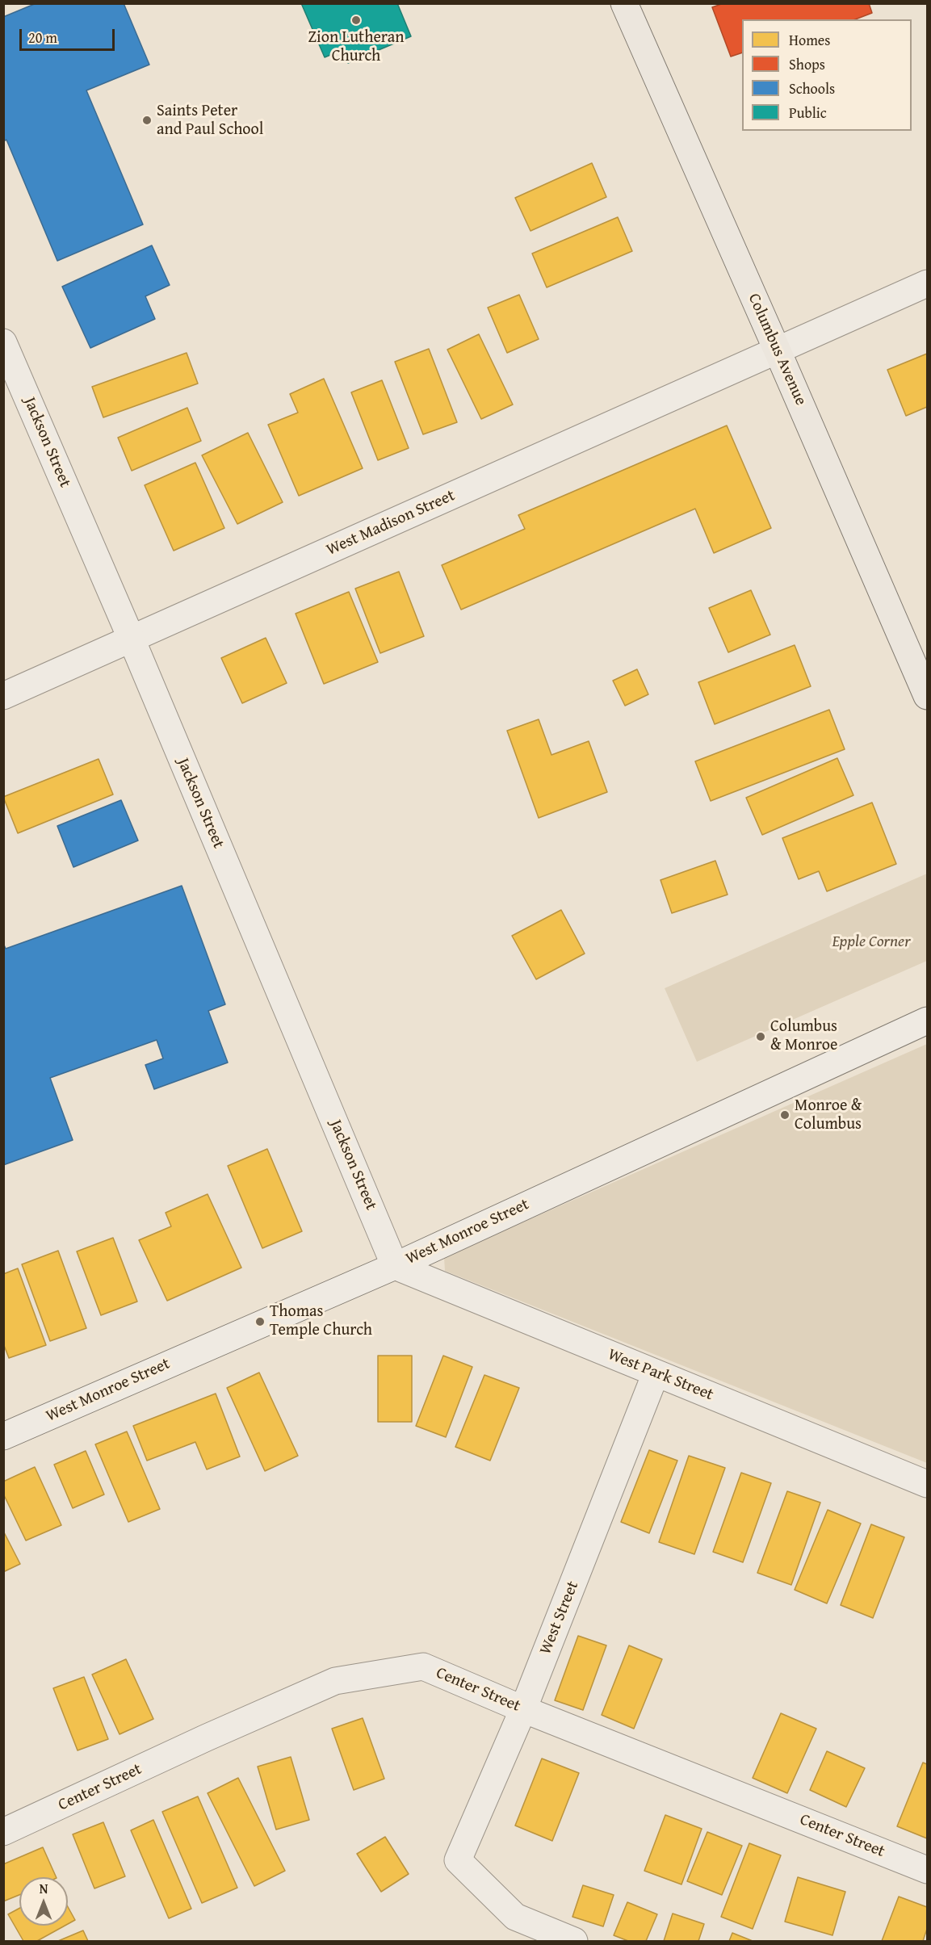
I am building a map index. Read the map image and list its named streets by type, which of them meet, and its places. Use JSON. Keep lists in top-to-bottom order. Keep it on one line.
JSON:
{"streets":{"main road":["Columbus Avenue"],"street":["Jackson Street","West Madison Street","West Monroe Street","West Park Street","West Street","Center Street"]},"crossings":[["Columbus Avenue","West Madison Street"],["Jackson Street","West Madison Street"],["Jackson Street","West Monroe Street"],["Jackson Street","West Park Street"],["West Monroe Street","West Park Street"],["West Park Street","West Street"],["West Street","Center Street"]],"parks":["Epple Corner"],"places":["Zion Lutheran Church","Saints Peter and Paul School","Columbus & Monroe","Monroe & Columbus","Thomas Temple Church"],"legend":["Homes","Shops","Schools","Public"],"scale_bar":"20 m","north":"top"}
